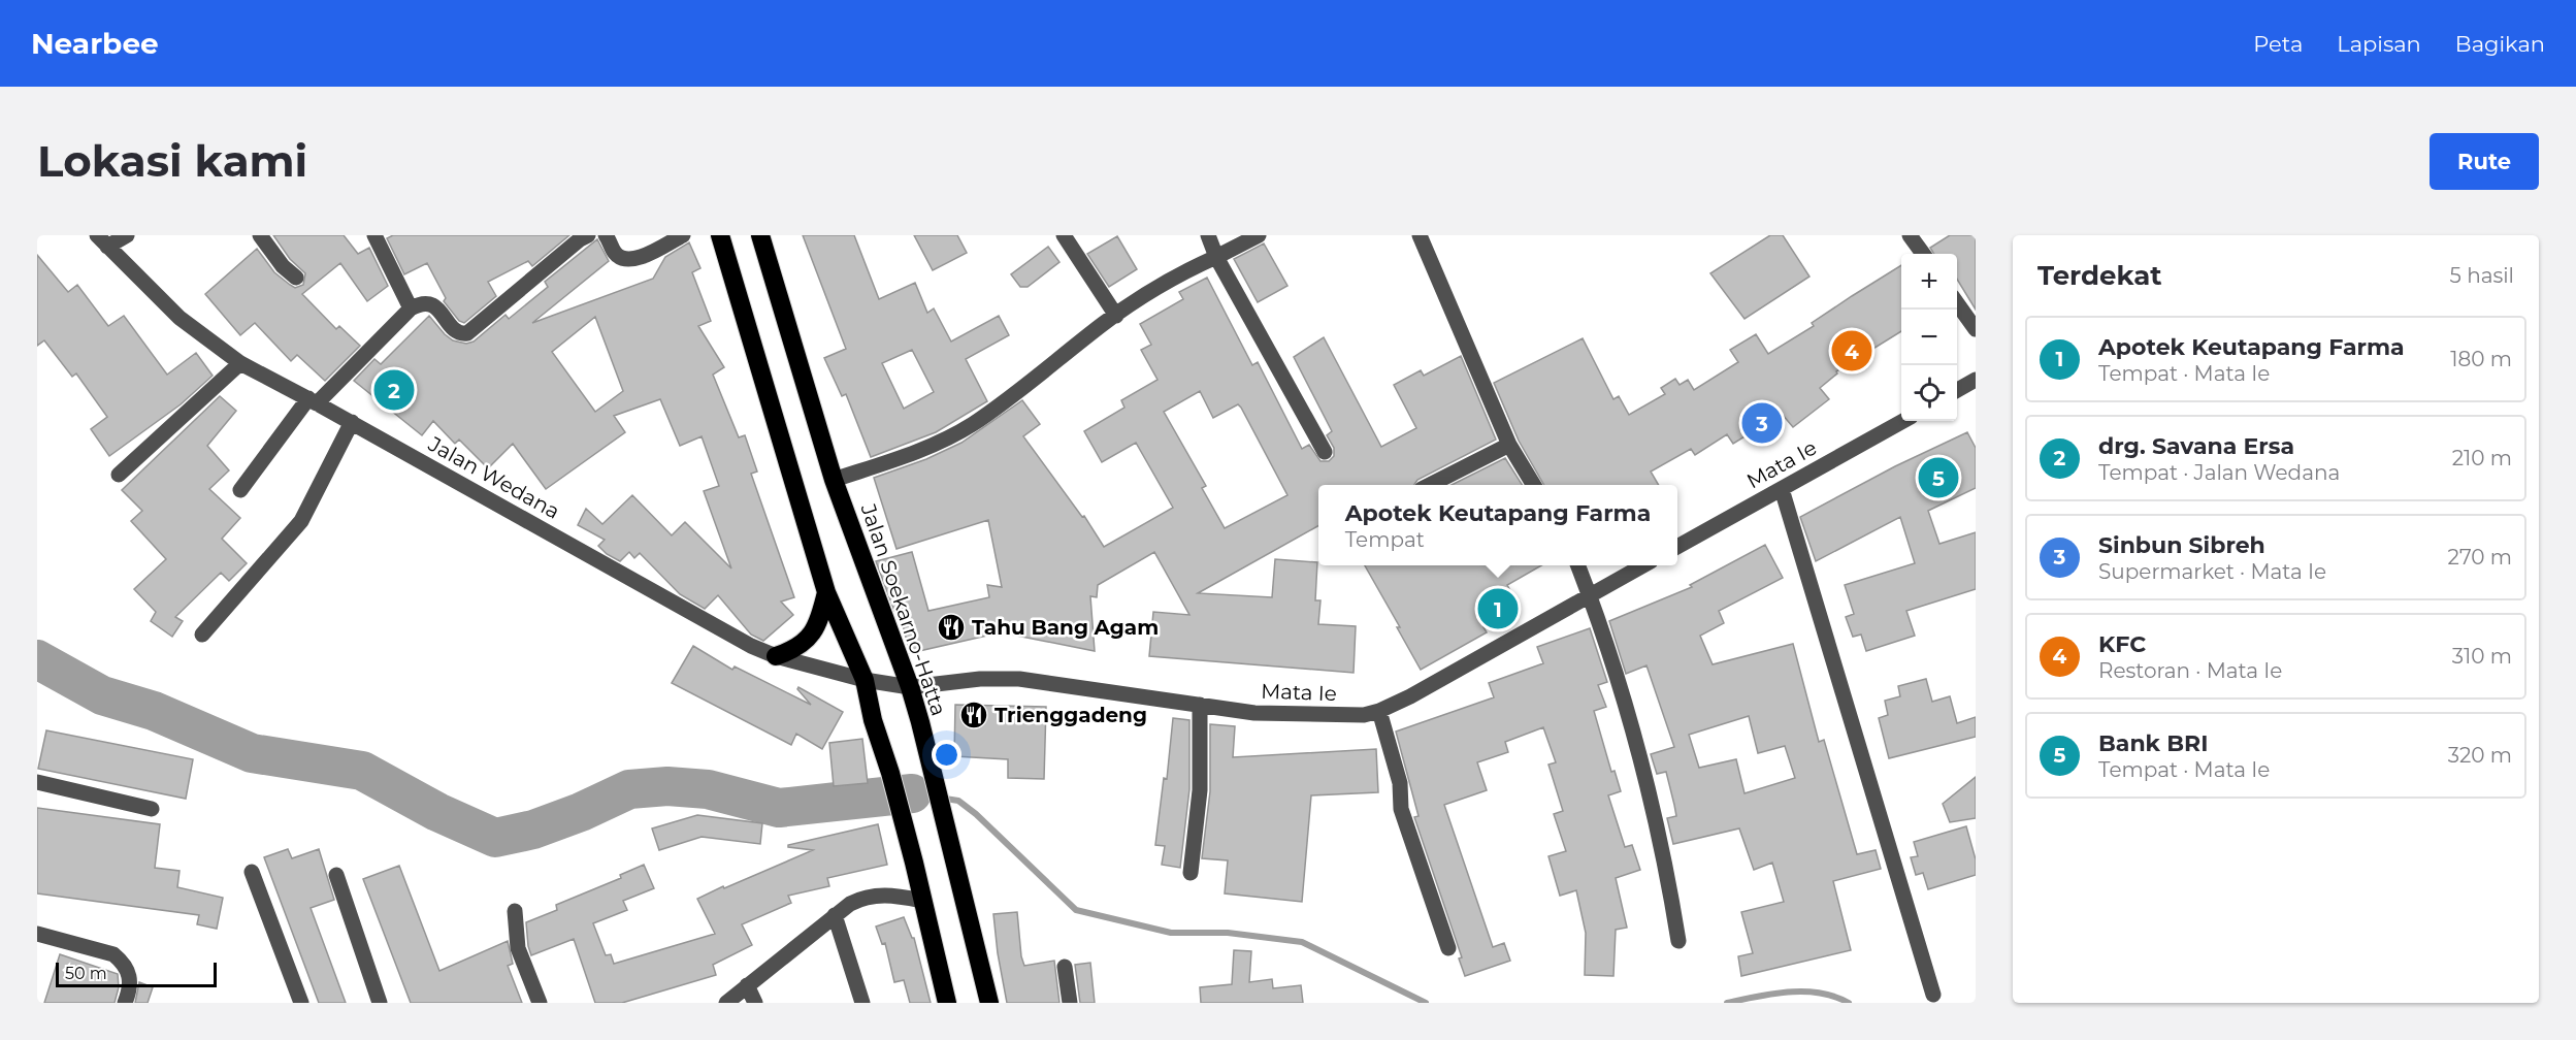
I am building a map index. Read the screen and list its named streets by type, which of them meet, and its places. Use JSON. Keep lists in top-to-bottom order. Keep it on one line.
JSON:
{"streets":{"highway":["Jalan Soekarno-Hatta"],"street":["Mata Ie","Jalan Wedana"]},"crossings":[["Mata Ie","Jalan Wedana"],["Mata Ie","Jalan Soekarno-Hatta"],["Jalan Wedana","Jalan Soekarno-Hatta"]],"places":{"restaurant":["Tahu Bang Agam","Trienggadeng"]},"scale_bar":"50 m","page":{"header":"Nearbee","nav":["Peta","Lapisan","Bagikan"],"buttons":"Rute","title":"Lokasi kami","heading":["Terdekat","5 hasil"],"map_buttons":["+","−"],"list":[{"mark":"1","name":"Apotek Keutapang Farma","note":"Tempat · Mata Ie","value":"180 m"},{"mark":"2","name":"drg. Savana Ersa","note":"Tempat · Jalan Wedana","value":"210 m"},{"mark":"3","name":"Sinbun Sibreh","note":"Supermarket · Mata Ie","value":"270 m"},{"mark":"4","name":"KFC","note":"Restoran · Mata Ie","value":"310 m"},{"mark":"5","name":"Bank BRI","note":"Tempat · Mata Ie","value":"320 m"}],"pins":["4","2","3","5","1"],"popup":["Apotek Keutapang Farma","Tempat"],"scale":"50 m"}}
